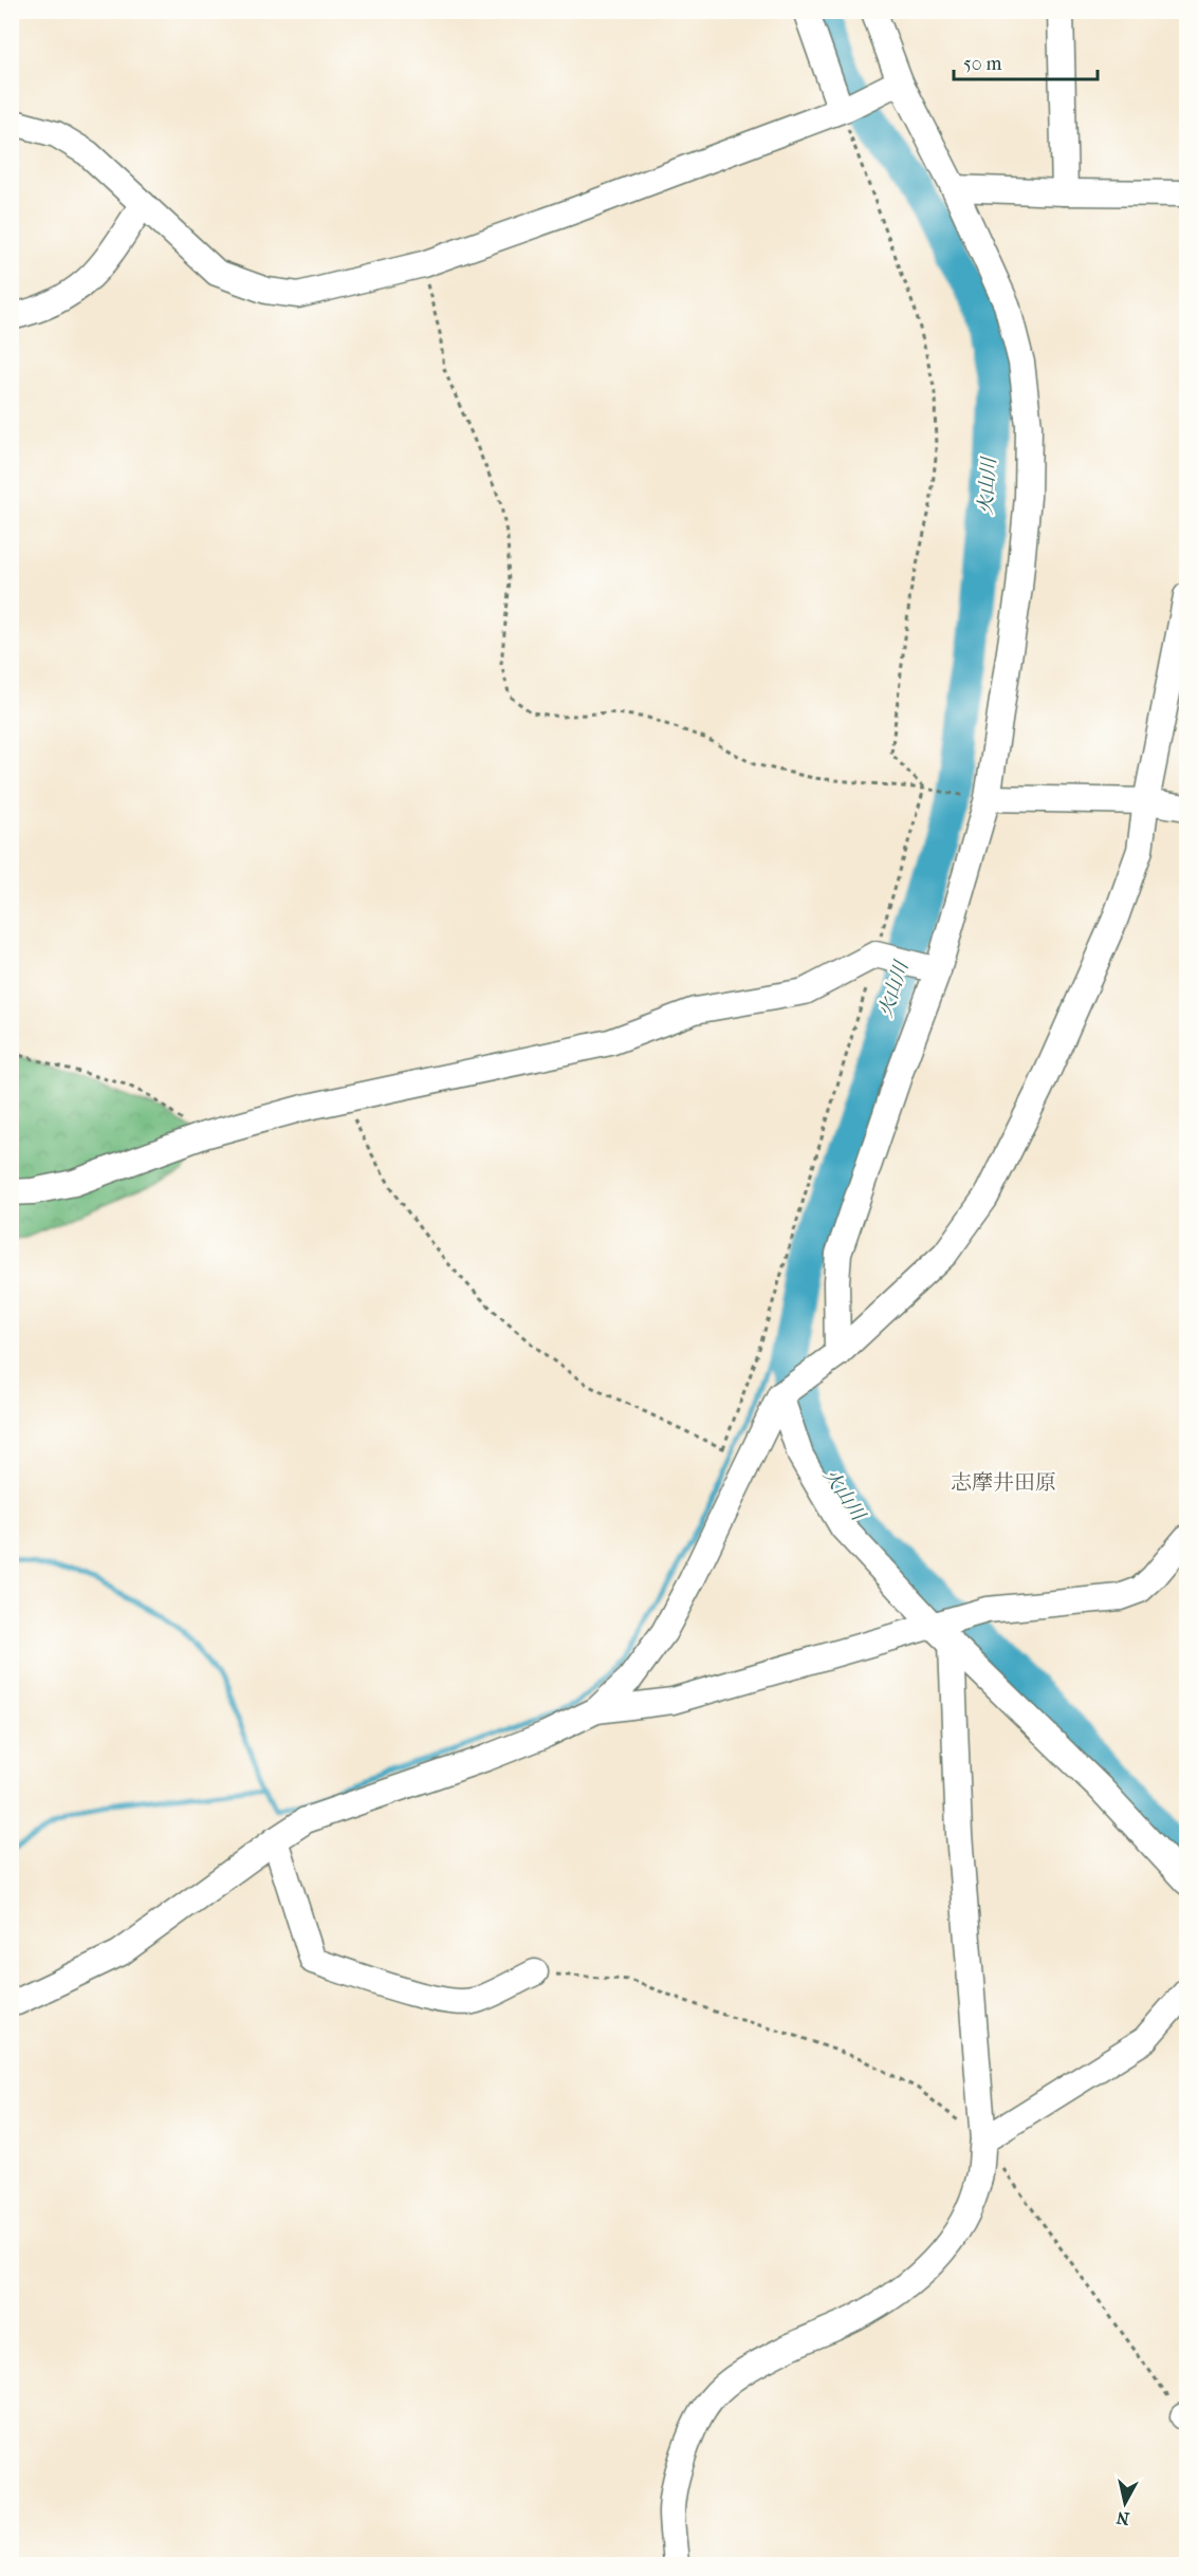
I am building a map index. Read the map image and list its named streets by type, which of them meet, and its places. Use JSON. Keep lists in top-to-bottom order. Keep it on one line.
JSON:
{"districts":["志摩井田原"],"water":["火山川"],"scale_bar":"50 m","north":"bottom"}
